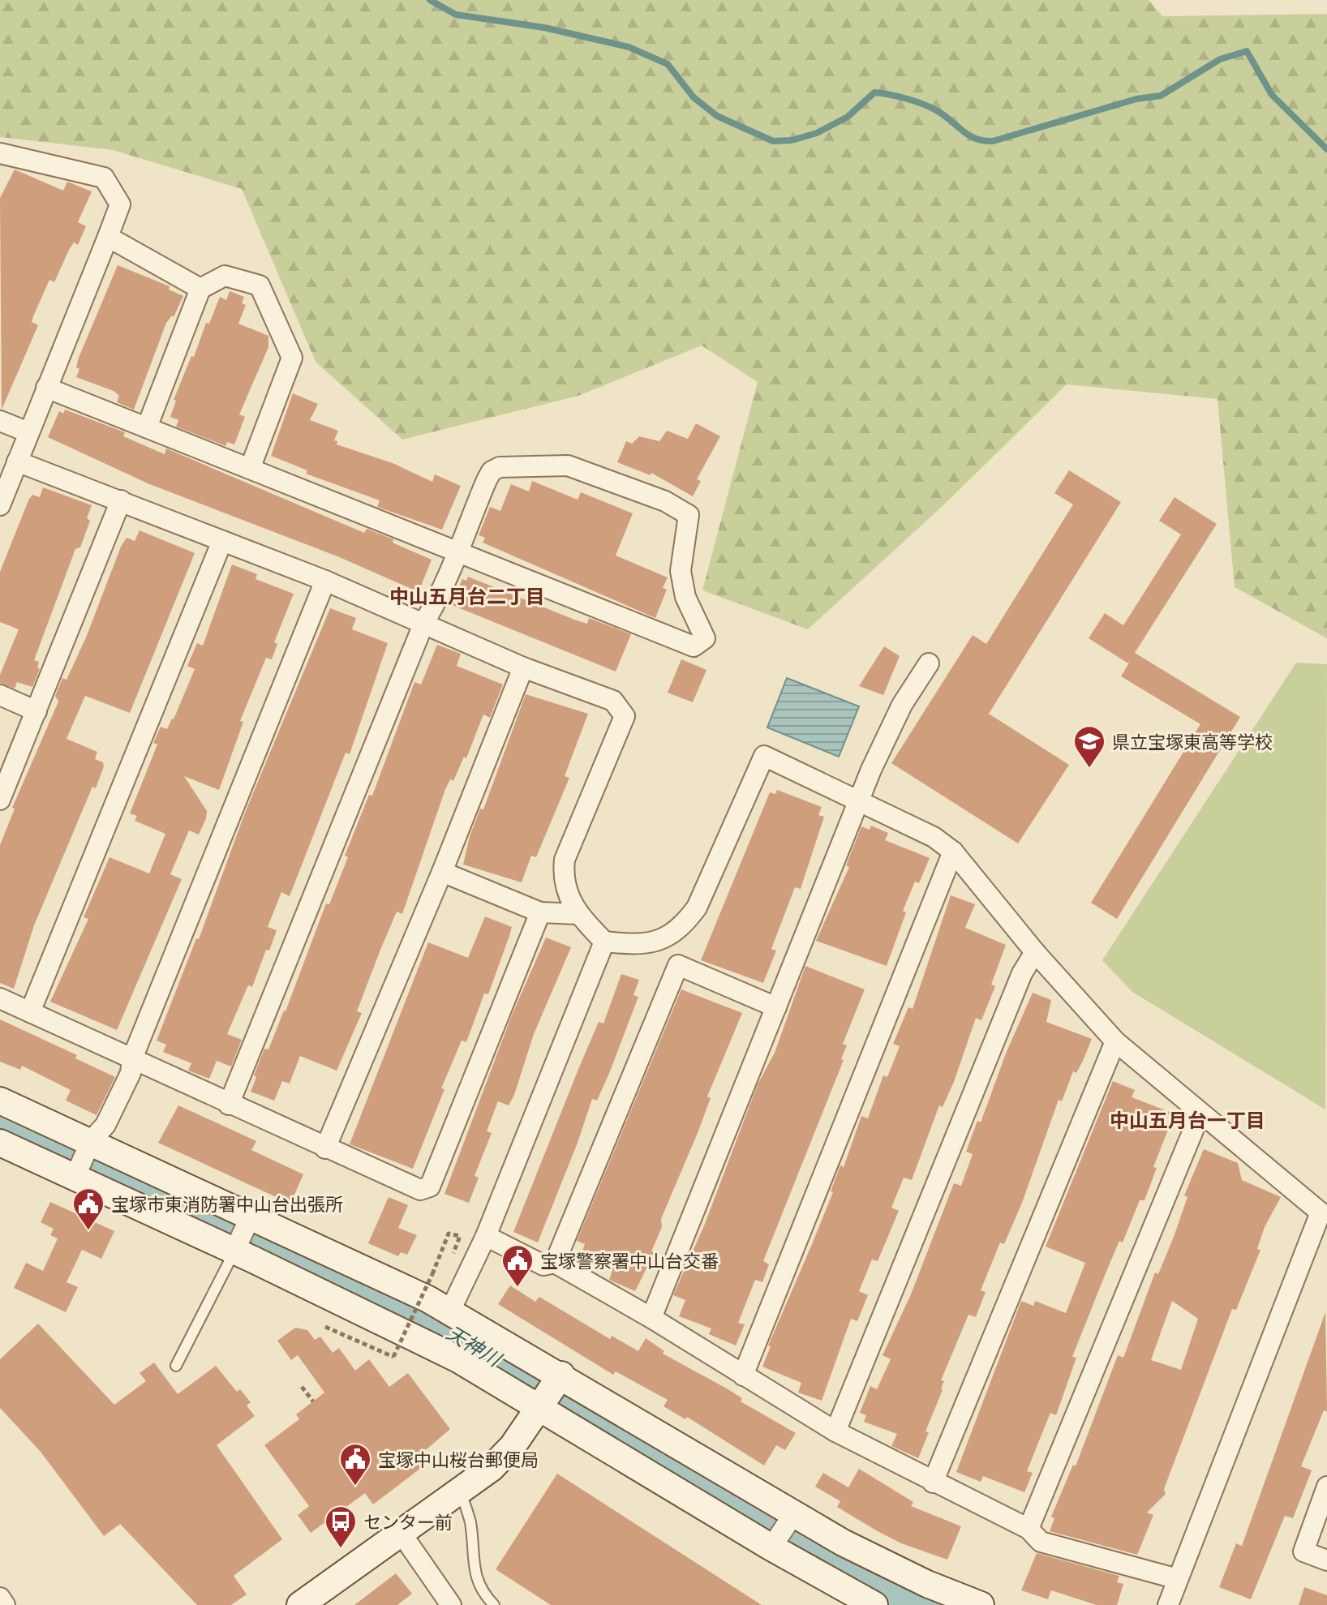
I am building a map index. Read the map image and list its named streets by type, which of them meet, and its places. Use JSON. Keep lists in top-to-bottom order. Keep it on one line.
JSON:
{"districts":["中山五月台二丁目","中山五月台一丁目"],"water":["天神川"],"places":{"school or university":["県立宝塚東高等学校"],"public building":["宝塚市東消防署中山台出張所","宝塚警察署中山台交番","宝塚中山桜台郵便局"],"bus stop":["センター前"]}}
